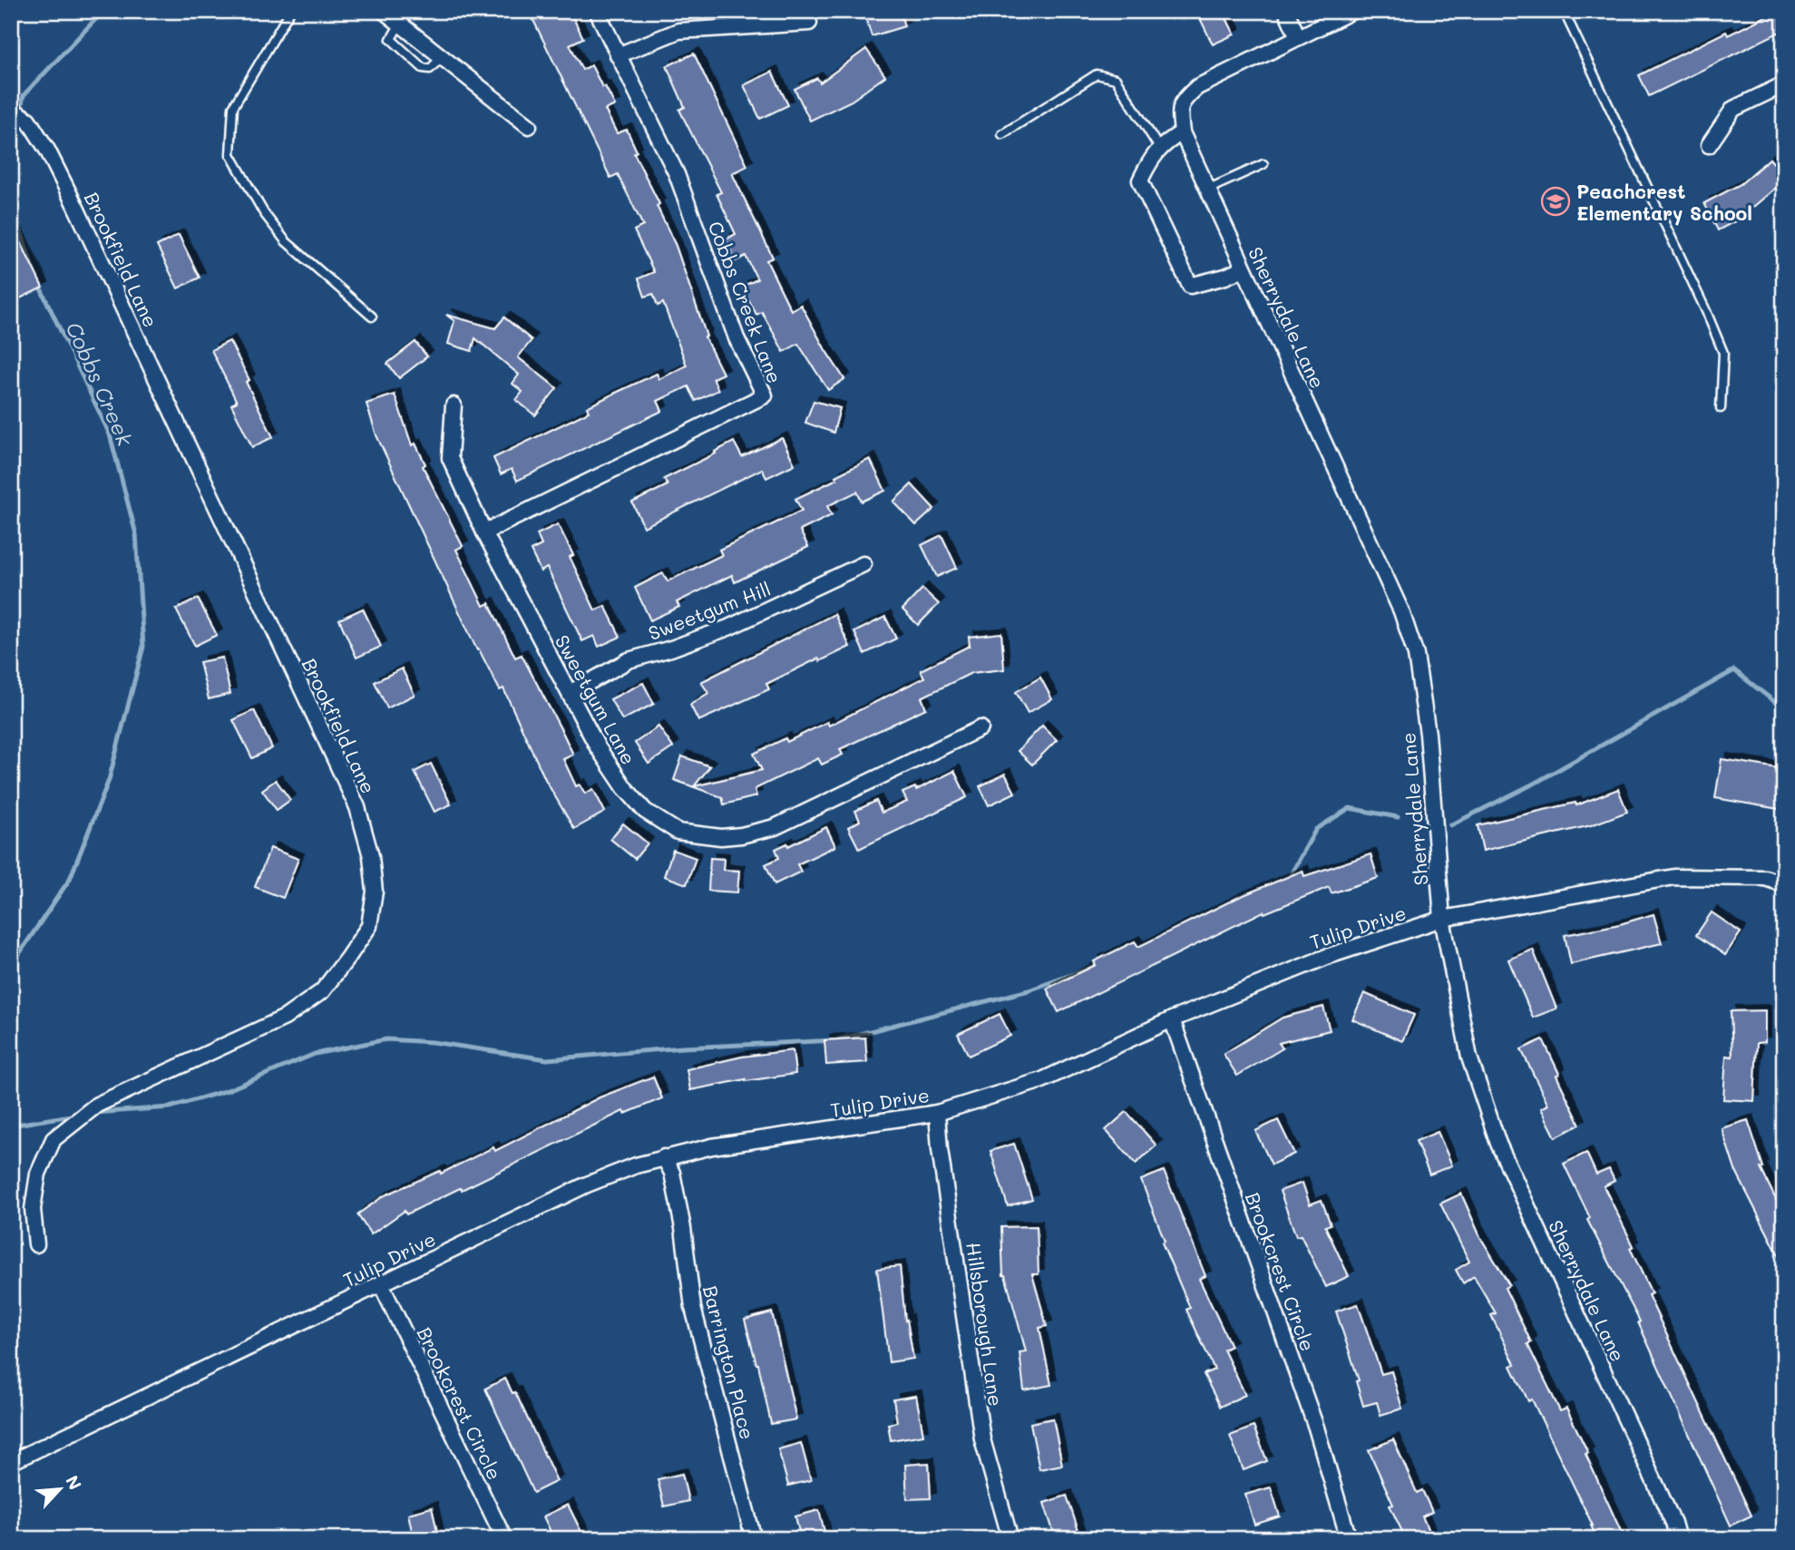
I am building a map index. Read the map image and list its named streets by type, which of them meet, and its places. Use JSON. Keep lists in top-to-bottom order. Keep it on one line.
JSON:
{"streets":{"street":["Brookfield Lane","Cobbs Creek Lane","Sherrydale Lane","Sweetgum Hill","Sweetgum Lane","Tulip Drive","Brookcrest Circle","Hillsborough Lane","Barrington Place"]},"crossings":[["Cobbs Creek Lane","Sweetgum Lane"],["Sherrydale Lane","Tulip Drive"],["Sweetgum Hill","Sweetgum Lane"],["Tulip Drive","Brookcrest Circle"],["Tulip Drive","Hillsborough Lane"],["Tulip Drive","Barrington Place"]],"water":["Cobbs Creek"],"places":{"school or university":["Peachcrest Elementary School"]},"north":"top right"}
